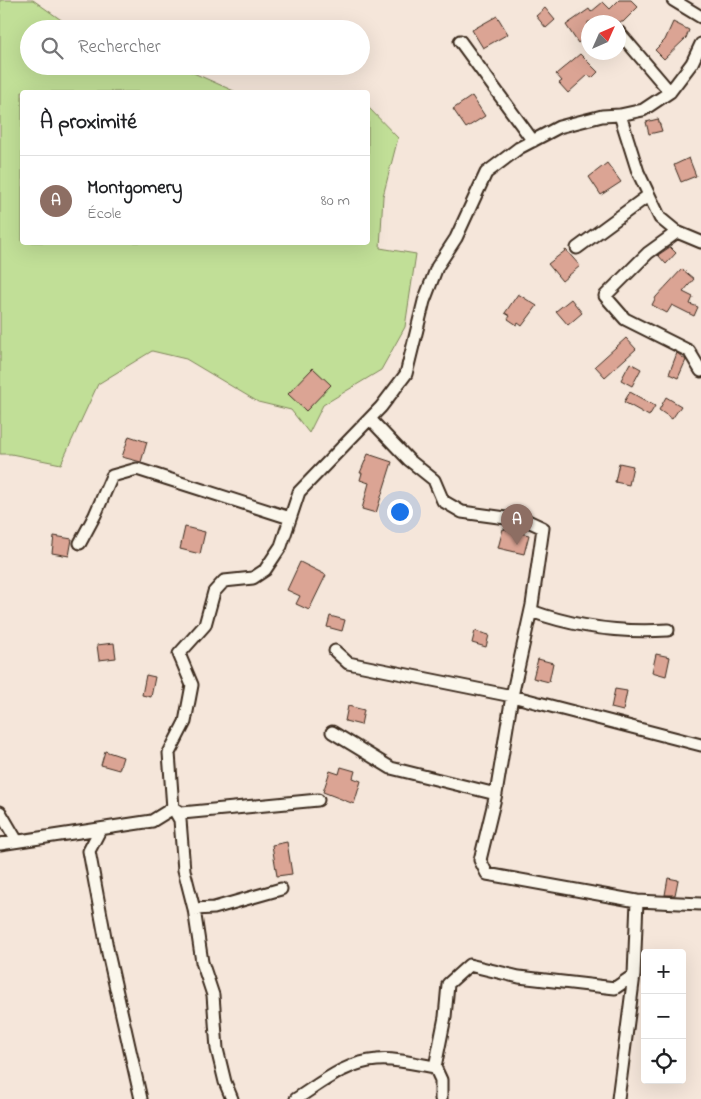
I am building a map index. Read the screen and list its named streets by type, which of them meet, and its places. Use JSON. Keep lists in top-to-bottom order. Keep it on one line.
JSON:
{"north":"top right","page":{"search":"Rechercher","heading":"À proximité","list":[{"mark":"A","name":"Montgomery","note":"École","value":"80 m"}],"pins":"A","map_buttons":["+","−"]}}
